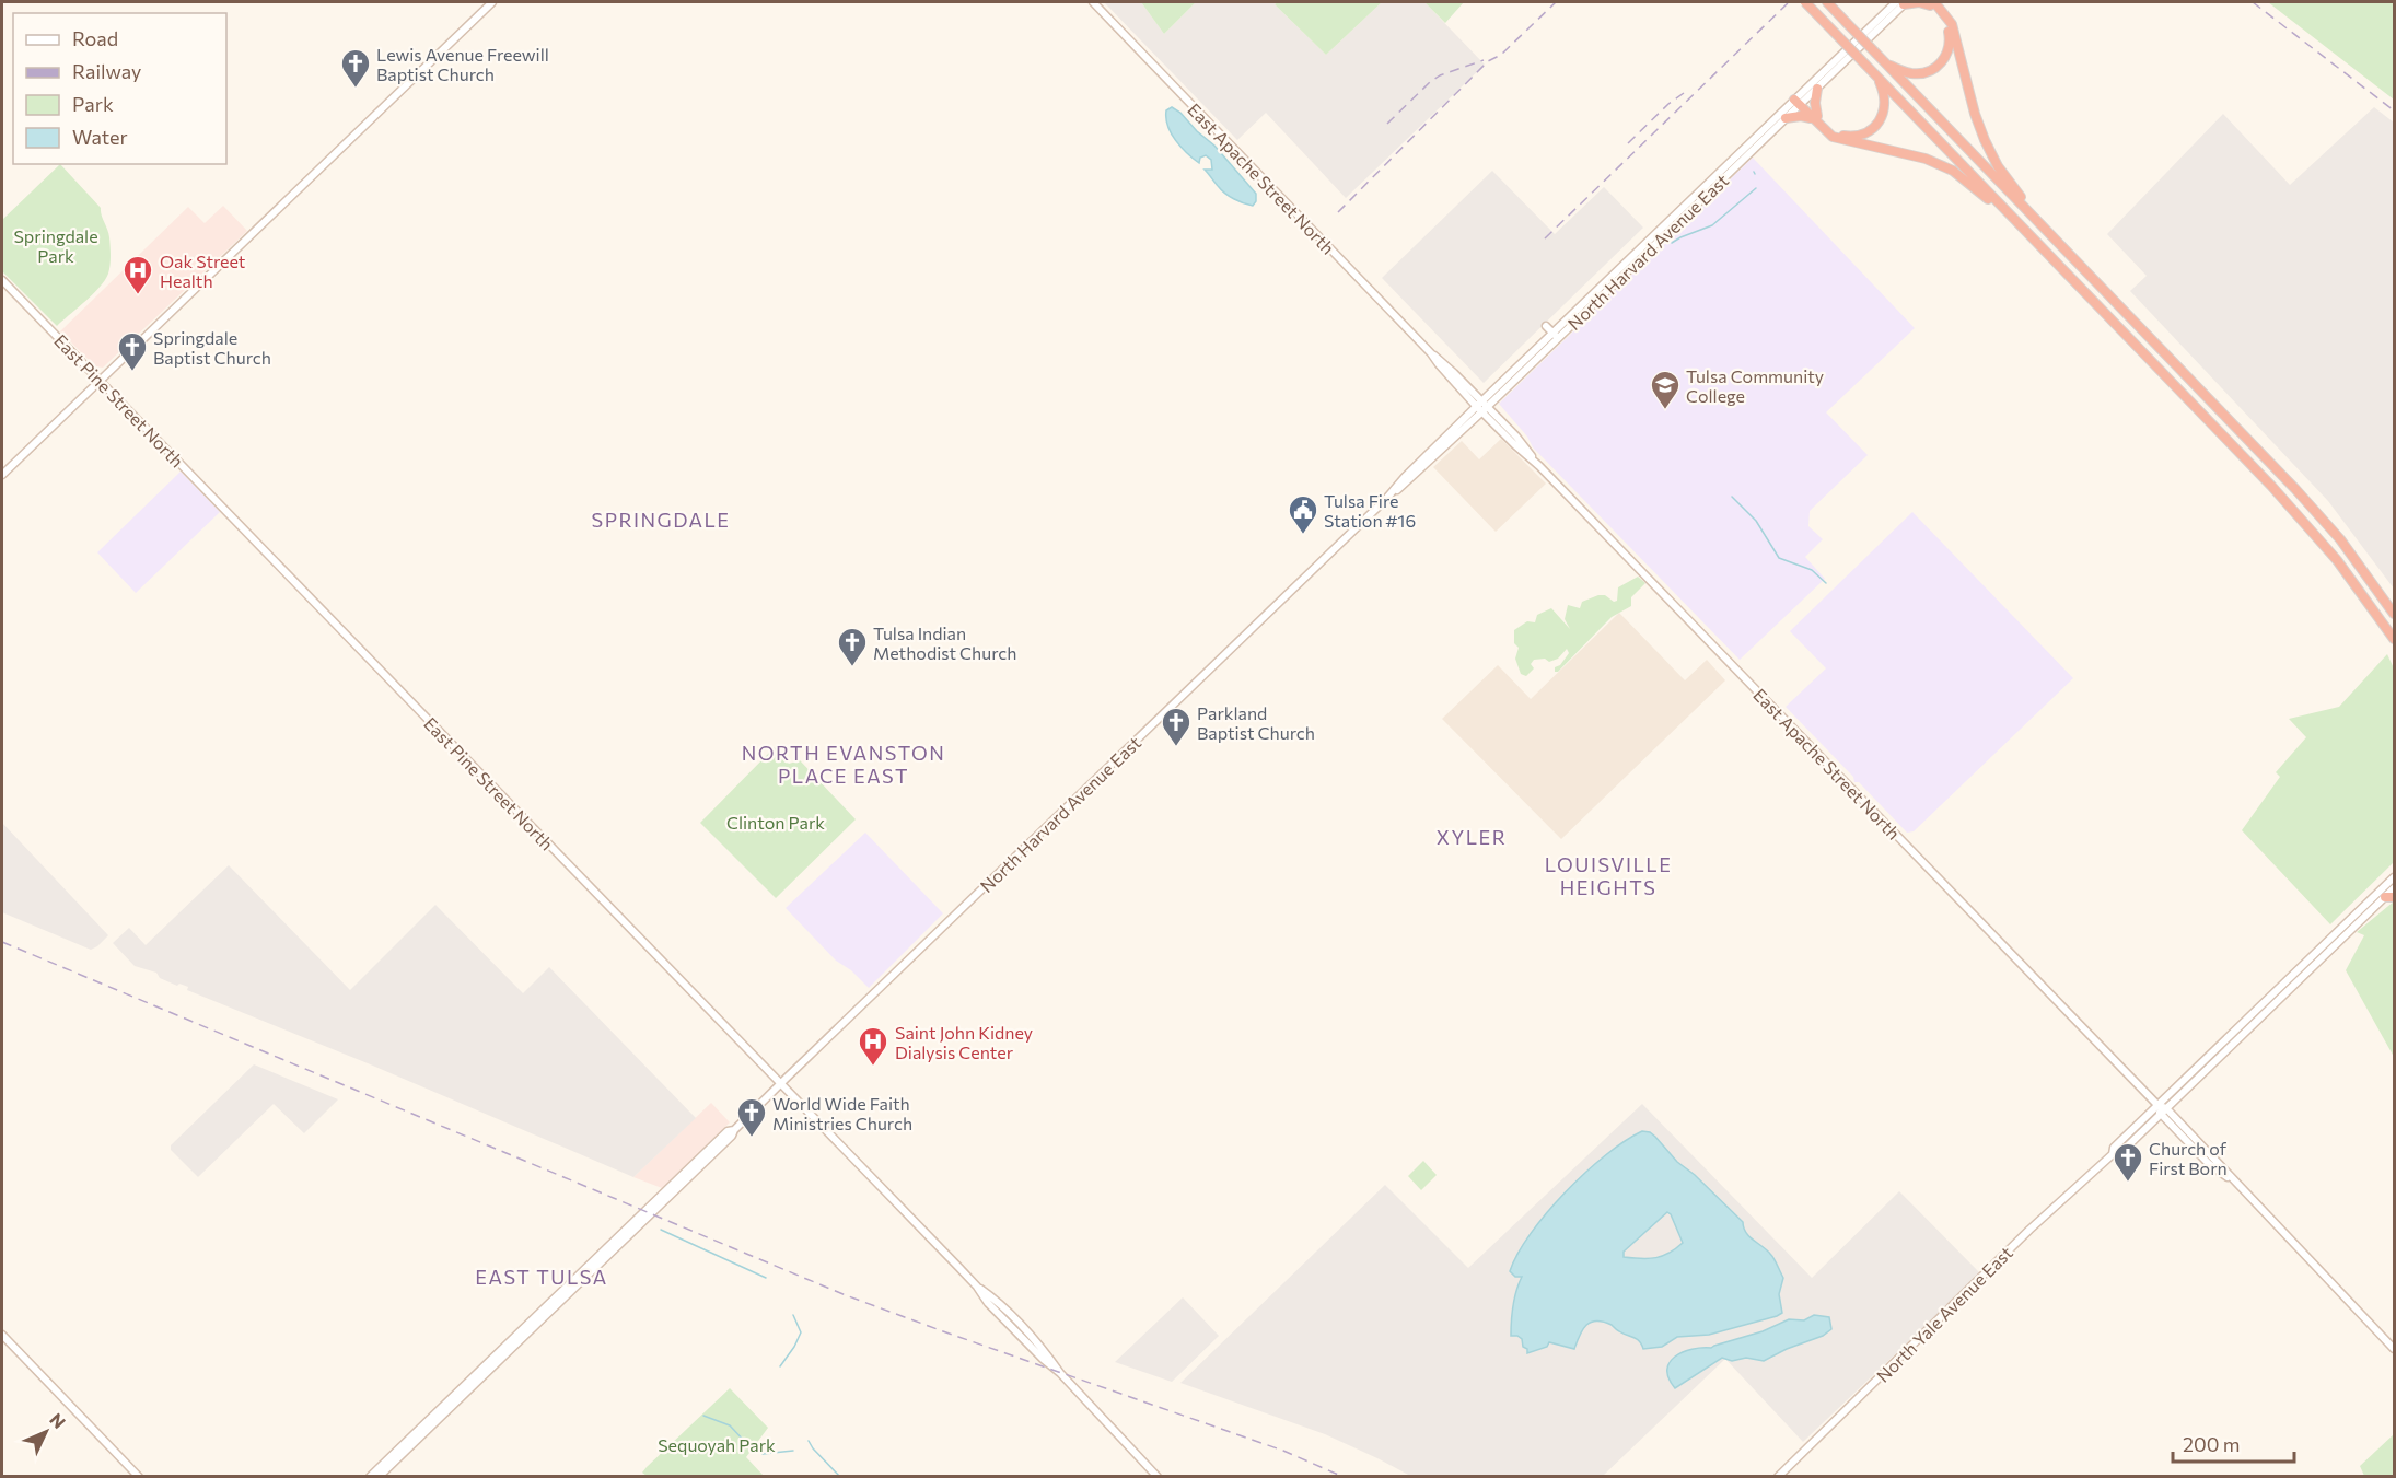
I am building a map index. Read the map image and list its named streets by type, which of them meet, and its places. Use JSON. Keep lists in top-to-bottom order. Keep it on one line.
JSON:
{"streets":{"main road":["East Apache Street North","North Harvard Avenue East","East Pine Street North","North Yale Avenue East"]},"crossings":[["East Apache Street North","North Harvard Avenue East"],["East Apache Street North","North Yale Avenue East"],["North Harvard Avenue East","East Pine Street North"]],"districts":["SPRINGDALE","NORTH EVANSTON PLACE EAST","XYLER","LOUISVILLE HEIGHTS","EAST TULSA"],"parks":["Springdale Park","Clinton Park","Sequoyah Park"],"places":{"church":["Lewis Avenue Freewill Baptist Church","Springdale Baptist Church","Tulsa Indian Methodist Church","Parkland Baptist Church","World Wide Faith Ministries Church","Church of First Born"],"hospital":["Oak Street Health","Saint John Kidney Dialysis Center"],"school or university":["Tulsa Community College"],"public building":["Tulsa Fire Station #16"]},"legend":["Road","Railway","Park","Water"],"scale_bar":"200 m","north":"top right"}
